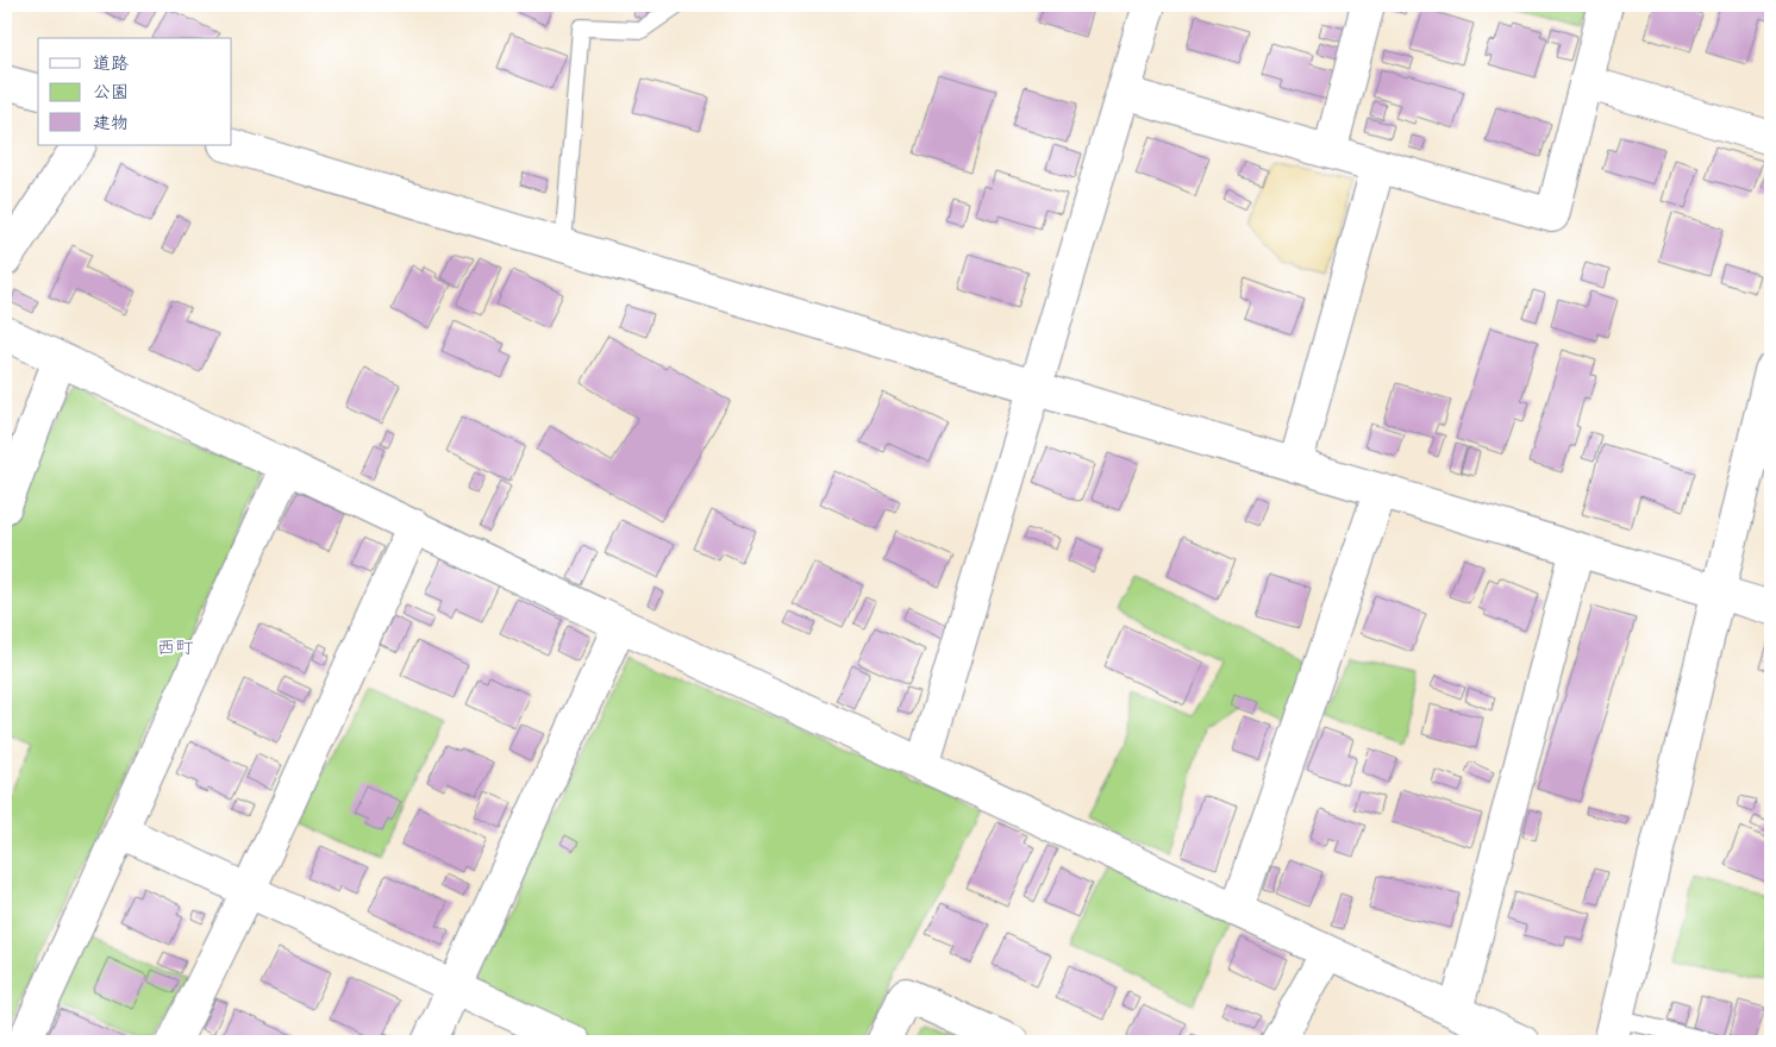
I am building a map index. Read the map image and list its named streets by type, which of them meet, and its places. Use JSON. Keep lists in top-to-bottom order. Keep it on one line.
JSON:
{"districts":["西町"],"legend":["道路","公園","建物"]}
